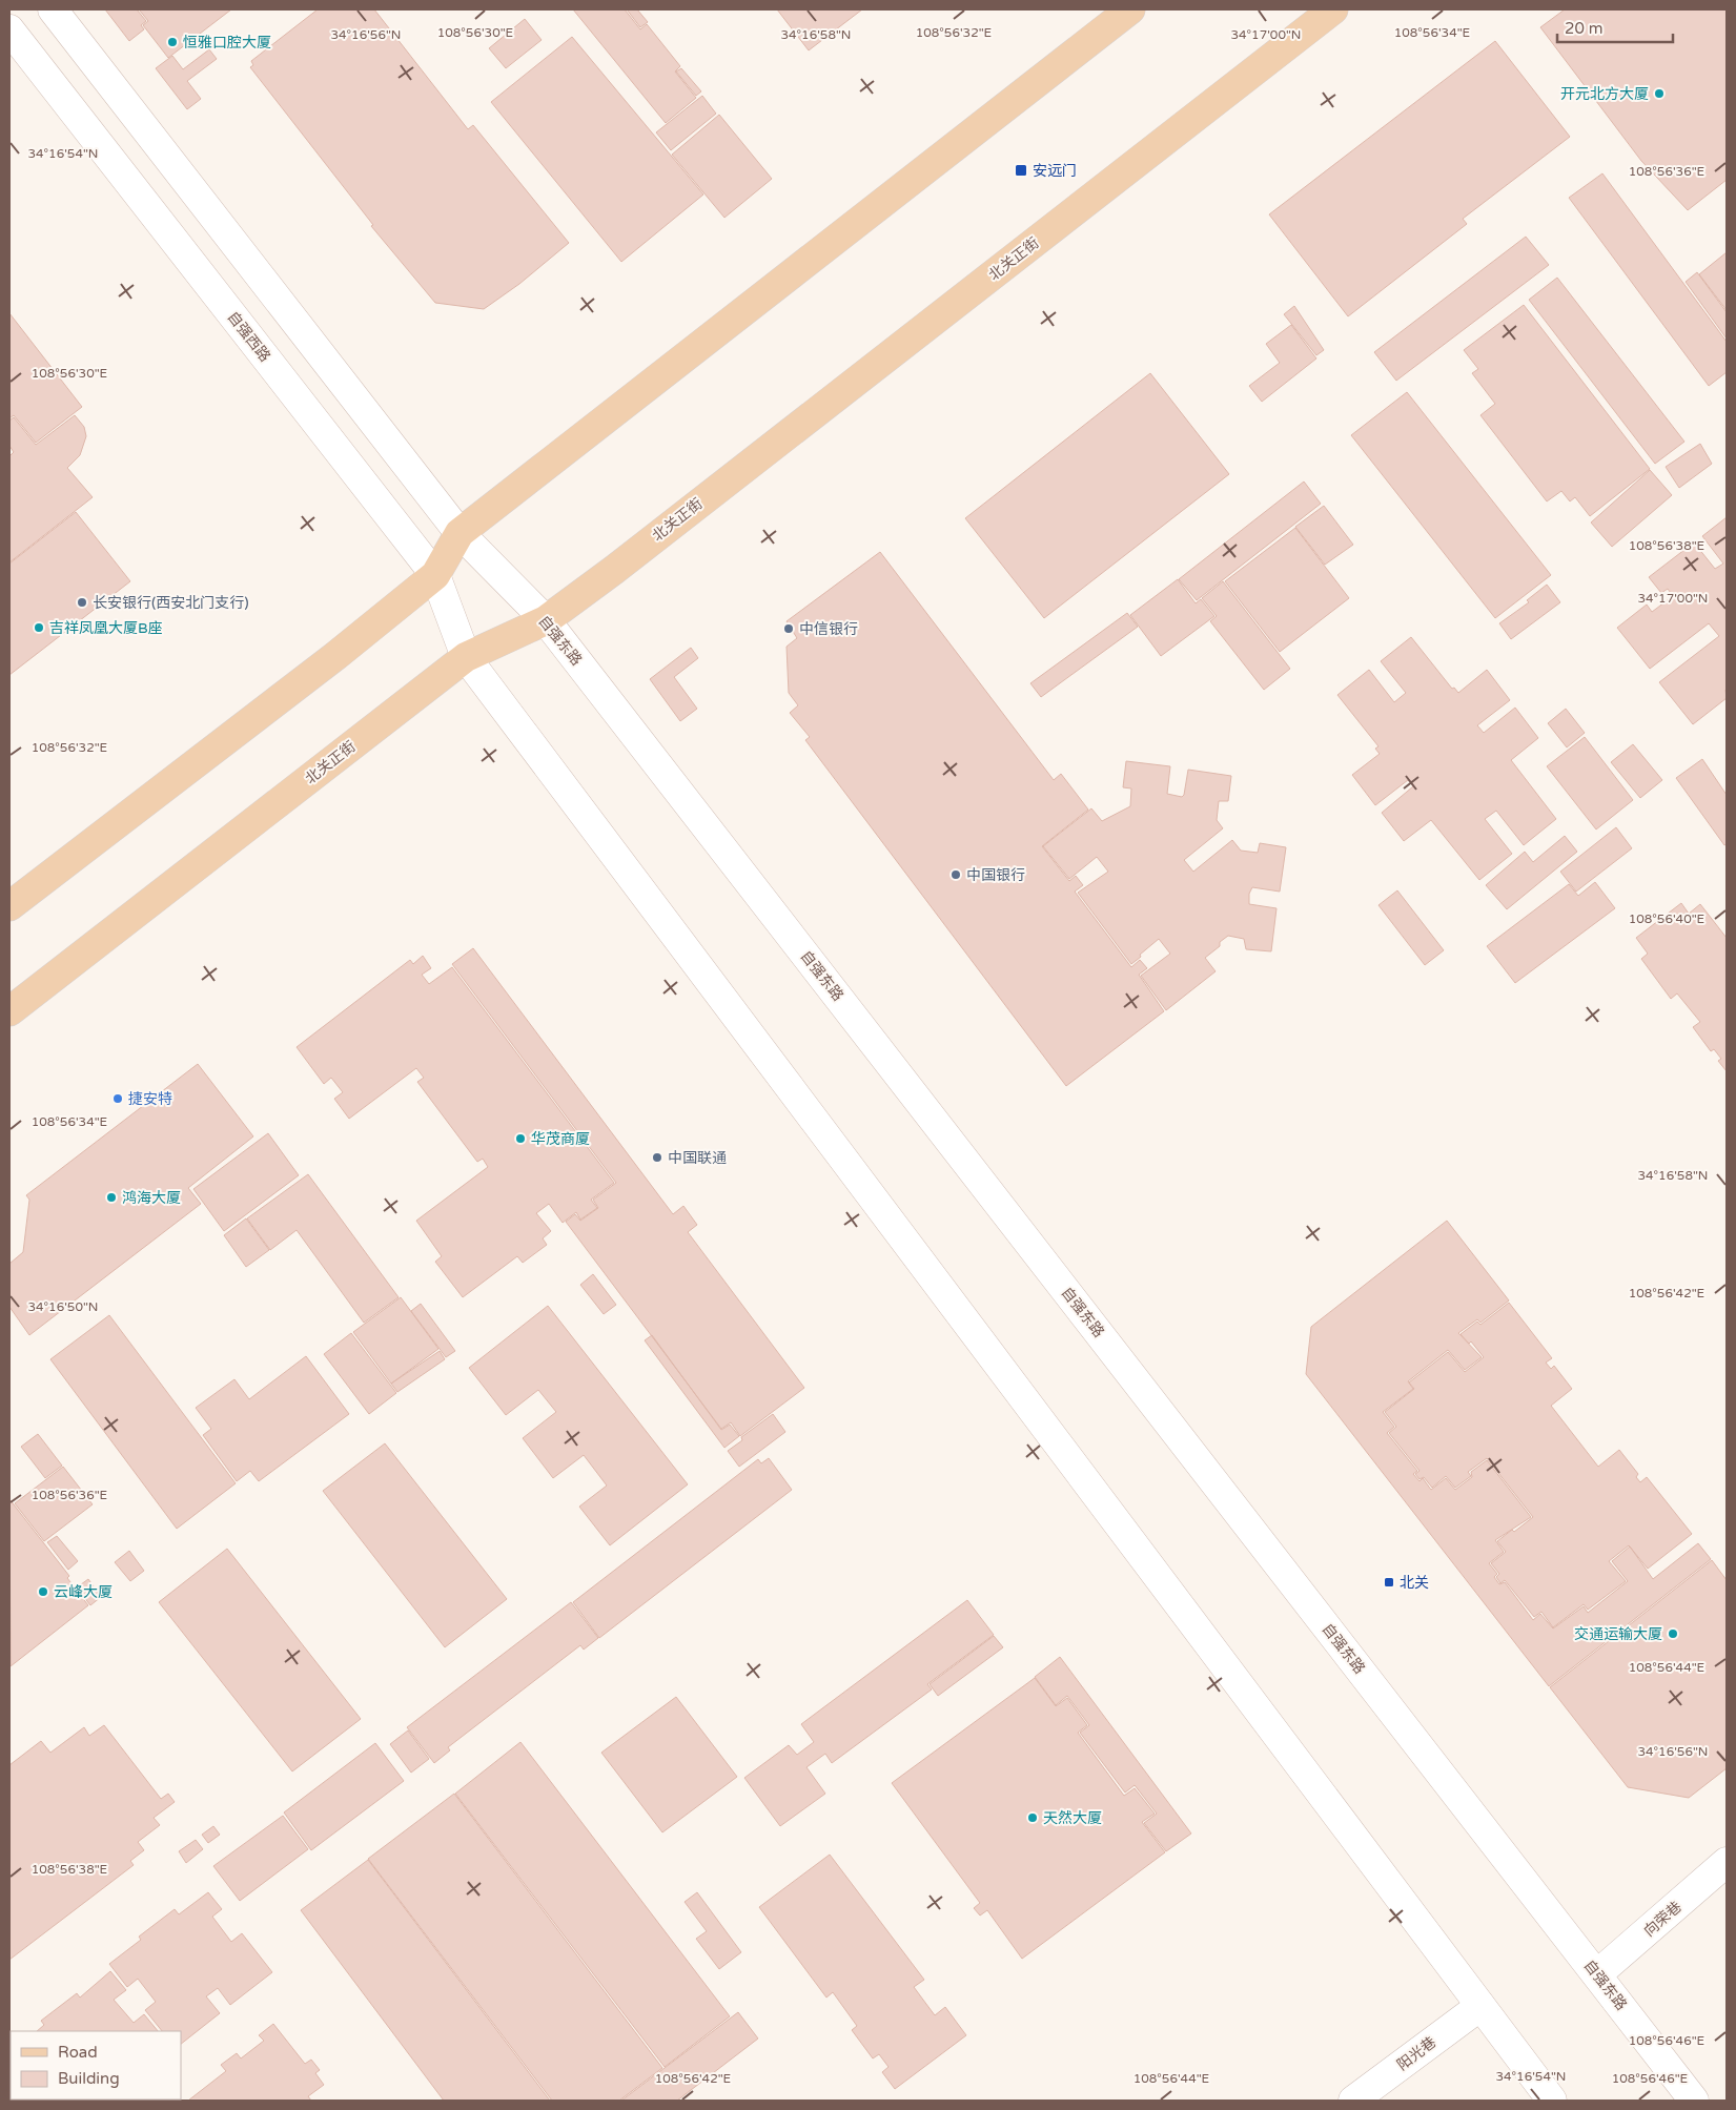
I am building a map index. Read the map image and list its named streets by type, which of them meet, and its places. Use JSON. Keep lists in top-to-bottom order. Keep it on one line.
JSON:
{"streets":{"main road":["北关正街","自强西路","自强东路","向荣巷","阳光巷"]},"crossings":[["北关正街","自强西路"],["北关正街","自强东路"],["自强东路","向荣巷"]],"places":{"other":["恒雅口腔大厦","开元北方大厦","长安银行(西安北门支行)","吉祥凤凰大厦B座","中信银行","中国银行","捷安特","华茂商厦","中国联通","鸿海大厦","云峰大厦","交通运输大厦","天然大厦"],"transit":["安远门","北关"]},"legend":["Road","Building"],"scale_bar":"20 m","coordinates":["108°56'30\"E","108°56'32\"E","108°56'34\"E","34°16'58\"N","34°16'56\"N","34°17'00\"N","34°16'54\"N","108°56'36\"E","108°56'38\"E","108°56'40\"E","108°56'42\"E","34°16'50\"N","108°56'44\"E","108°56'46\"E"]}
